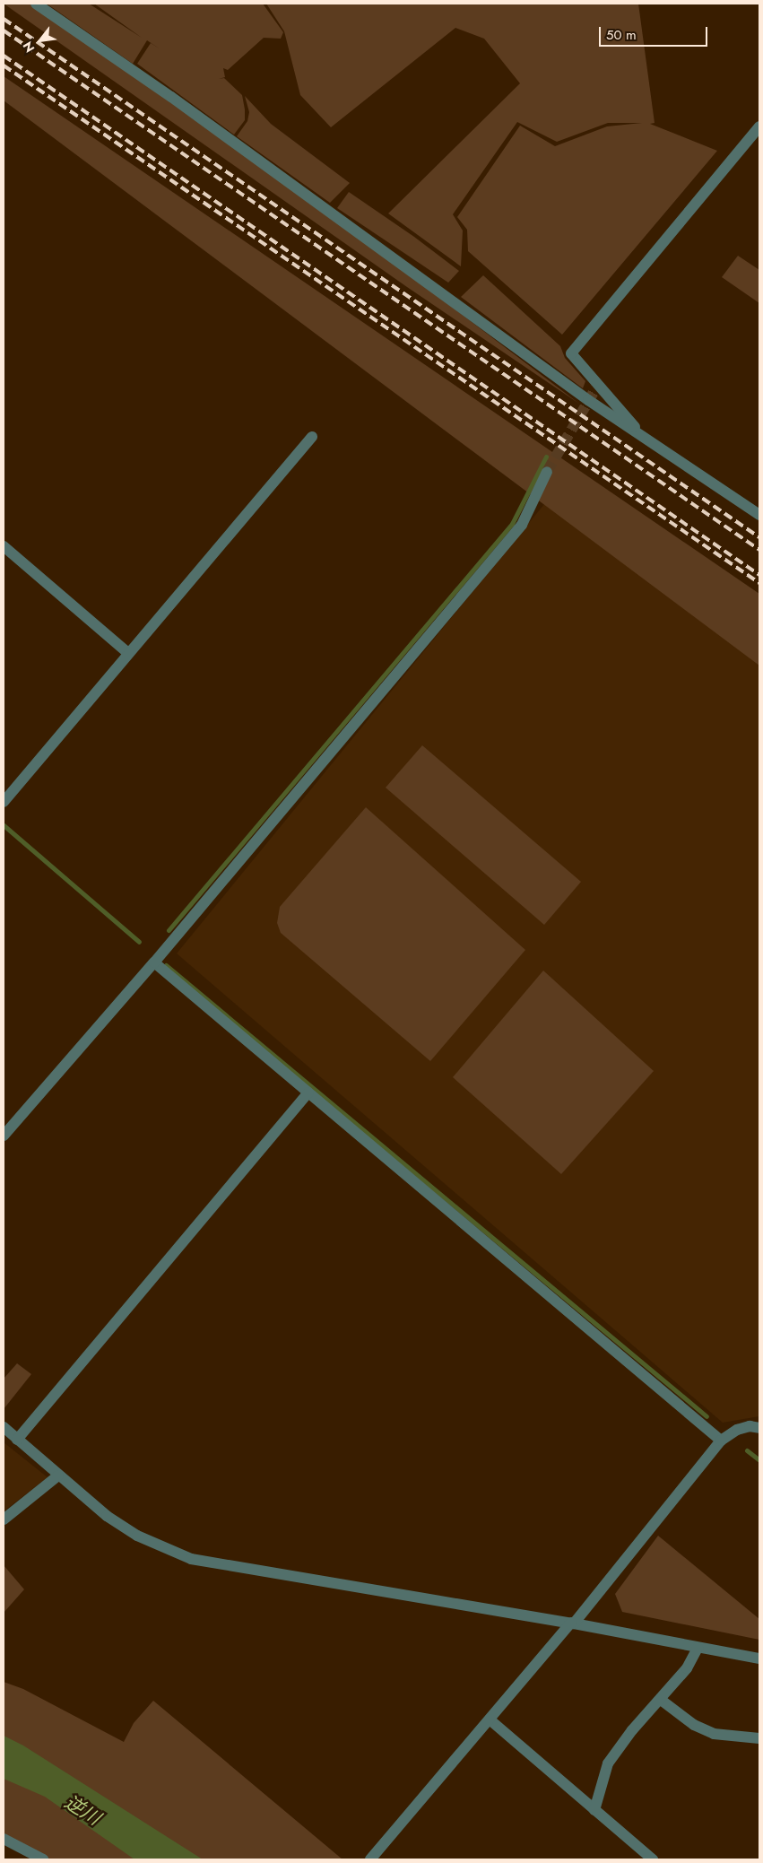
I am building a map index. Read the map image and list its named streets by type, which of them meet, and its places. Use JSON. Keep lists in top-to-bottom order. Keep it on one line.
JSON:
{"water":["逆川"],"scale_bar":"50 m","north":"bottom left"}
